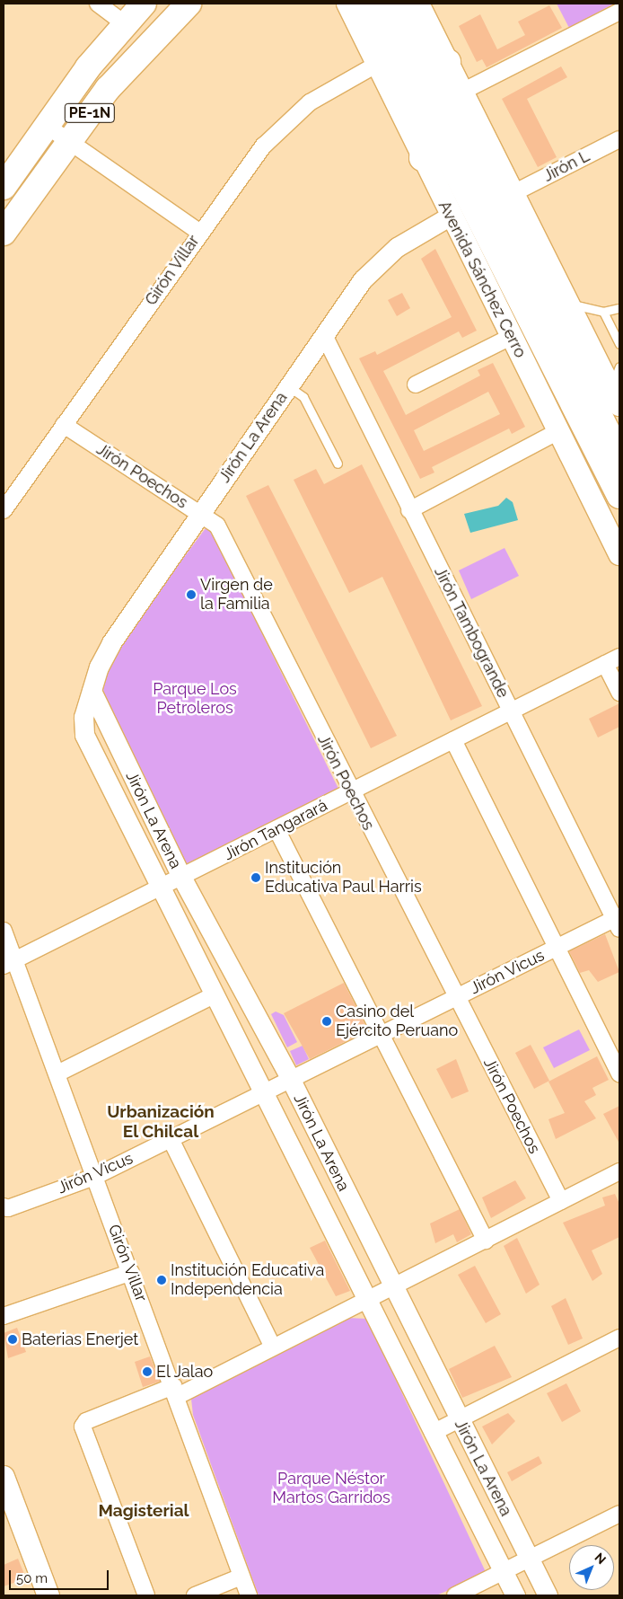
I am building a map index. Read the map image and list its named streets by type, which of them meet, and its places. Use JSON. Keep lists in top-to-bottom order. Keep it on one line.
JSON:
{"streets":{"main road":["PE-1N","Avenida Sánchez Cerro"],"street":["Jirón L","Girón Villar","Jirón La Arena","Jirón Poechos","Jirón Tambogrande","Jirón Tangarará","Jirón Vicus"]},"crossings":[["Girón Villar","Avenida Sánchez Cerro"],["Girón Villar","Jirón Poechos"],["Girón Villar","Jirón Tangarará"],["Girón Villar","Jirón Vicus"],["Avenida Sánchez Cerro","Jirón La Arena"],["Jirón La Arena","Jirón Poechos"],["Jirón La Arena","Jirón Tambogrande"],["Jirón La Arena","Jirón Tangarará"],["Jirón La Arena","Jirón Vicus"],["Jirón Poechos","Jirón Tangarará"],["Jirón Poechos","Jirón Vicus"],["Jirón Tambogrande","Jirón Tangarará"],["Jirón Tambogrande","Jirón Vicus"]],"districts":["Urbanización El Chilcal","Magisterial"],"parks":["Parque Los Petroleros","Parque Néstor Martos Garridos"],"places":["Virgen de la Familia","Institución Educativa Paul Harris","Casino del Ejército Peruano","Institución Educativa Independencia","Baterias Enerjet","El Jalao"],"scale_bar":"50 m","north":"top right"}
